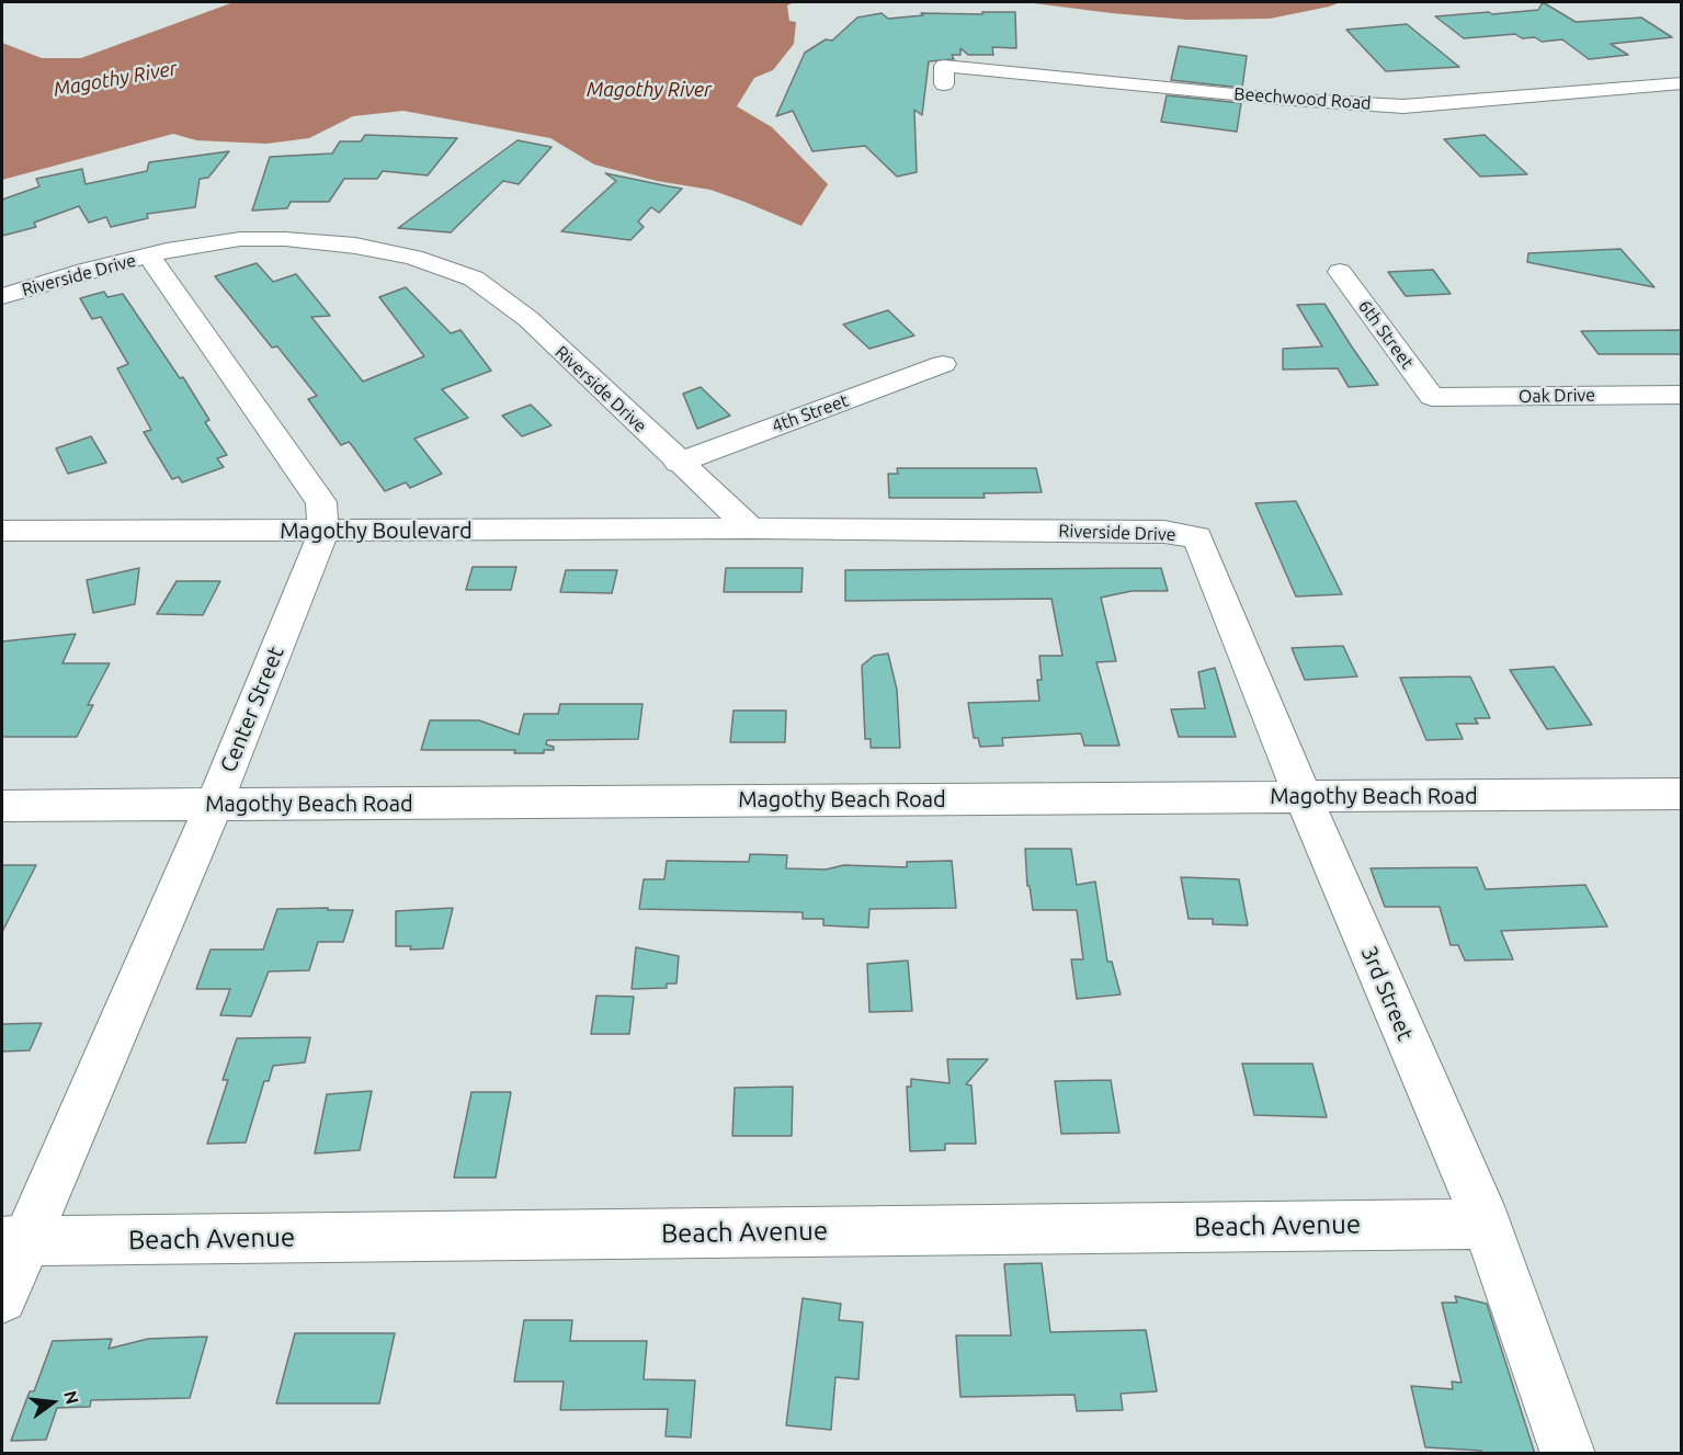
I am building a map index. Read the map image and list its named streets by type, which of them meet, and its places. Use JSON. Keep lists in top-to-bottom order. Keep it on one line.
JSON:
{"streets":{"street":["Beechwood Road","Riverside Drive","6th Street","Oak Drive","4th Street","Magothy Boulevard","Center Street","Magothy Beach Road","3rd Street","Beach Avenue"]},"crossings":[["Riverside Drive","4th Street"],["Riverside Drive","Magothy Boulevard"],["Riverside Drive","Center Street"],["Riverside Drive","3rd Street"],["6th Street","Oak Drive"],["Magothy Boulevard","Center Street"],["Center Street","Magothy Beach Road"],["Center Street","Beach Avenue"],["Magothy Beach Road","3rd Street"],["3rd Street","Beach Avenue"]],"water":["Magothy River"],"north":"right"}
